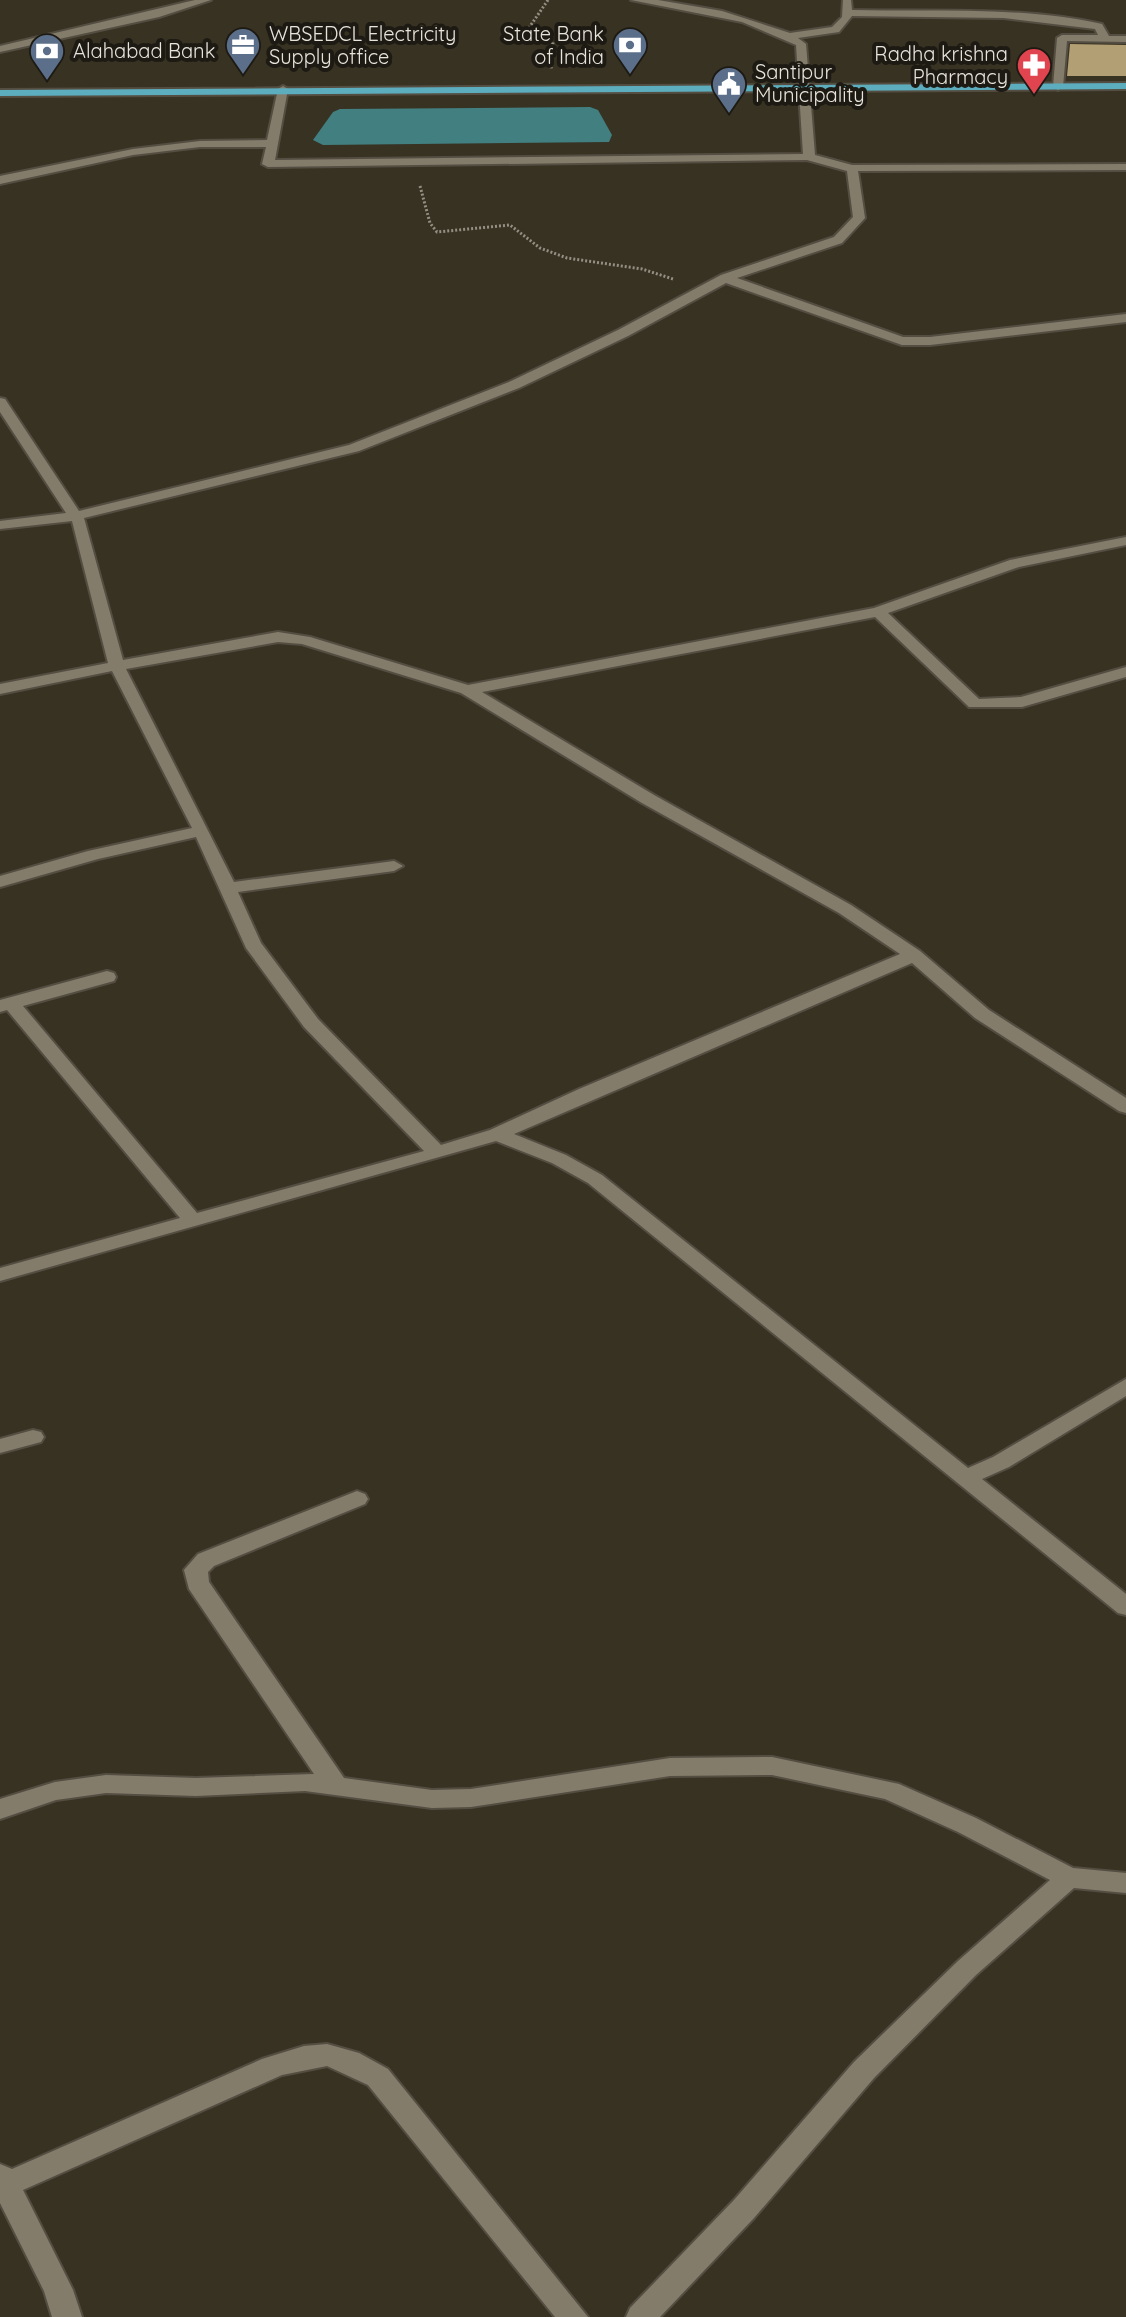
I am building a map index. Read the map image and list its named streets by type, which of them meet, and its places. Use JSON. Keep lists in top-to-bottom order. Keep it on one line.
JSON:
{"places":{"office":["WBSEDCL Electricity Supply office"],"bank":["State Bank of India","Alahabad Bank"],"pharmacy":["Radha krishna Pharmacy"],"public building":["Santipur Municipality"]}}
